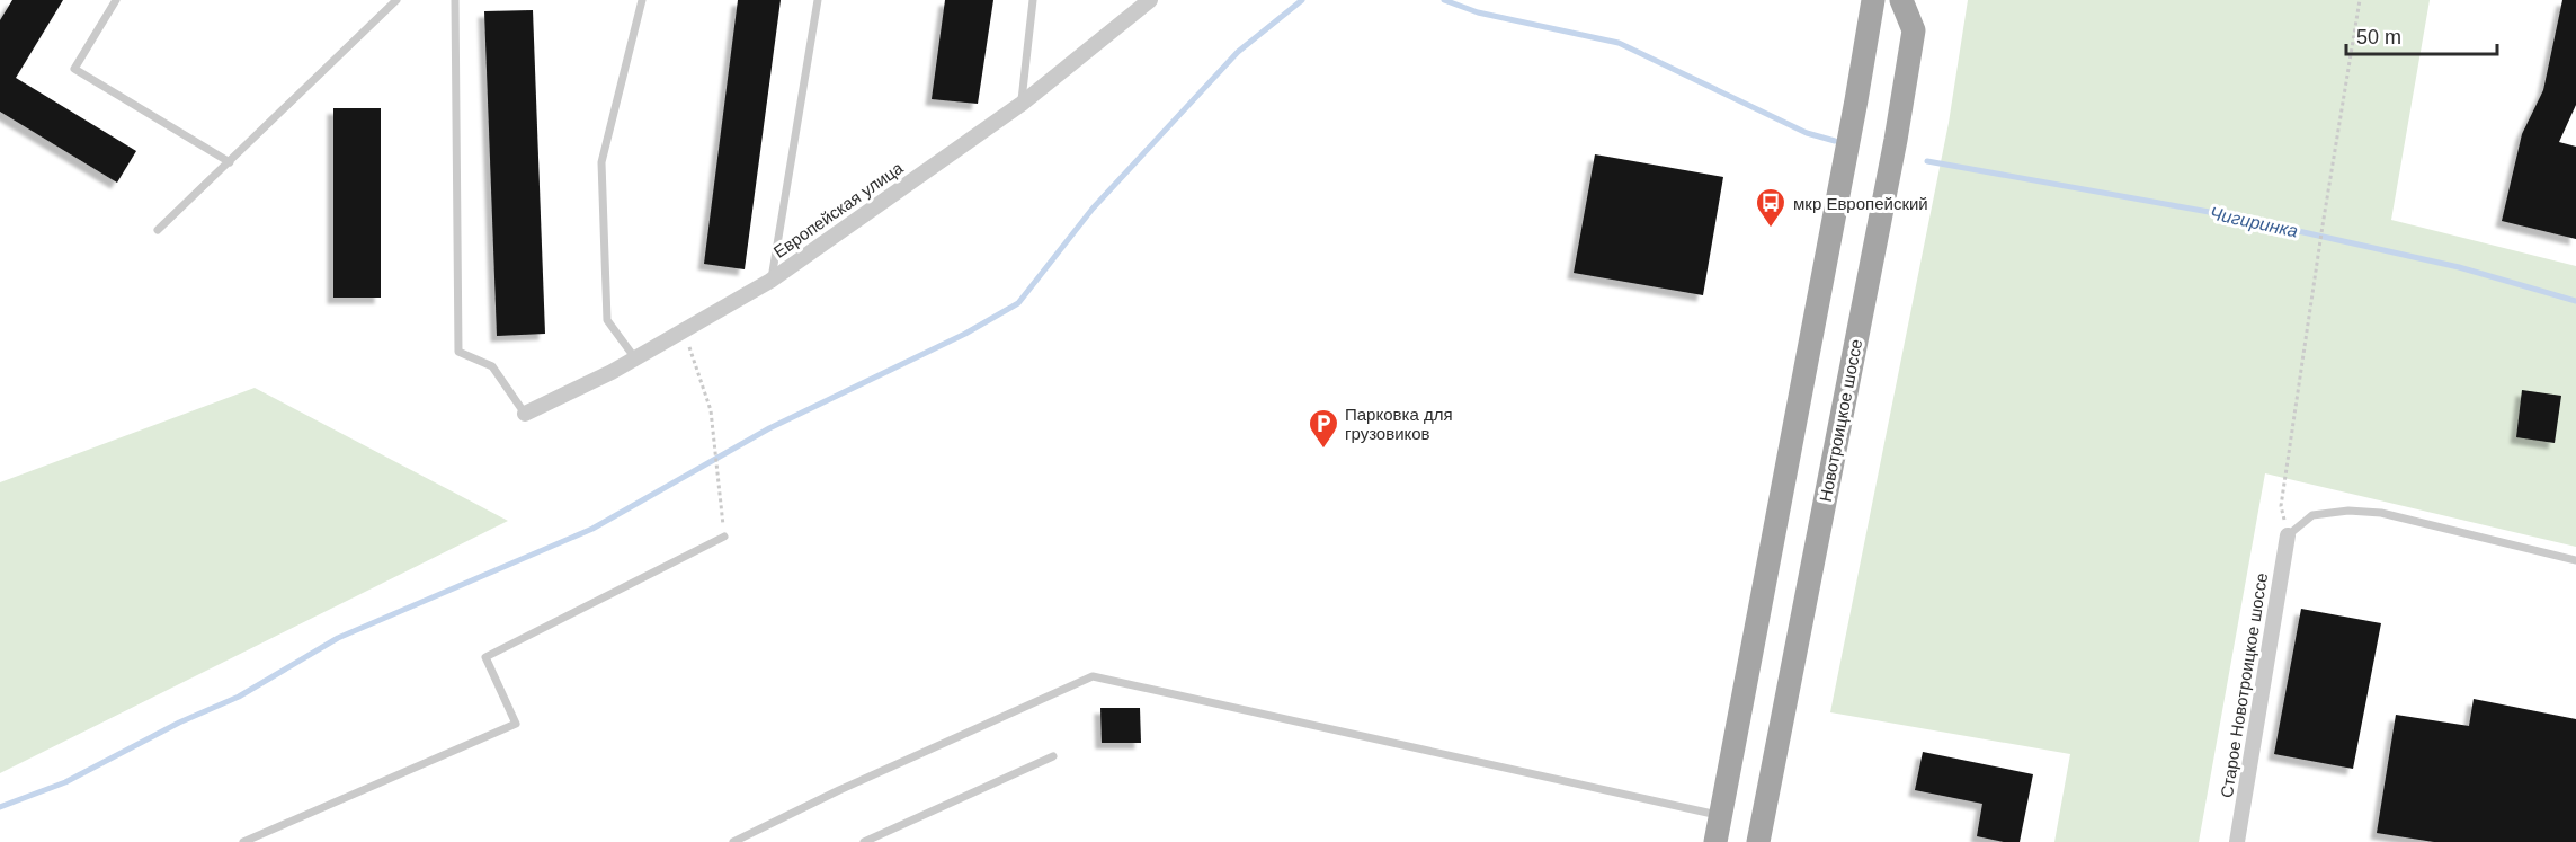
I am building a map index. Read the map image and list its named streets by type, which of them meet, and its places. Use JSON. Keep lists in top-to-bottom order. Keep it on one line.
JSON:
{"streets":{"main road":["Новотроицкое шоссе"],"street":["Европейская улица","Старое Новотроицкое шоссе"]},"water":["Чигиринка"],"places":{"bus stop":["мкр Европейский"],"parking":["Парковка для грузовиков"]},"scale_bar":"50 m"}
